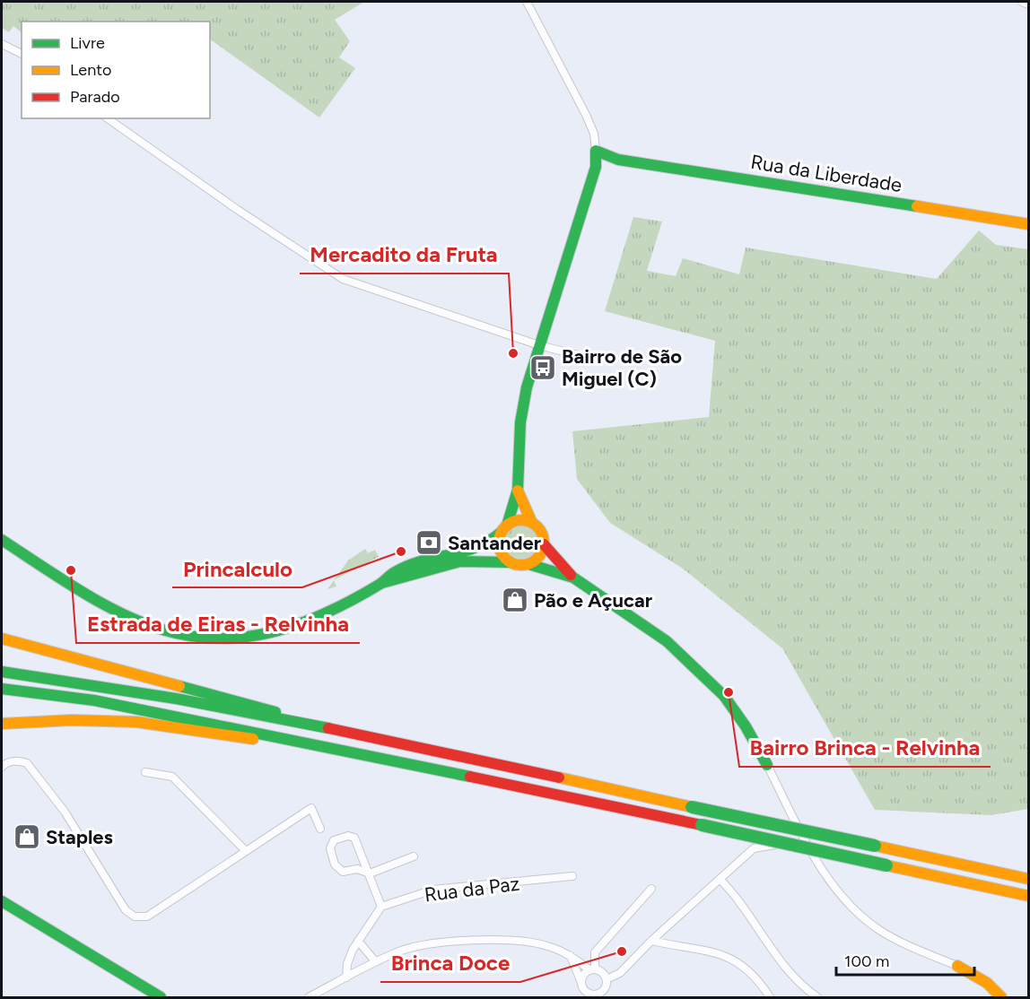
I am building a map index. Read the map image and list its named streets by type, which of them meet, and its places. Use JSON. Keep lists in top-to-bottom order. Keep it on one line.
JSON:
{"streets":{"main road":["Rua da Liberdade"],"street":["Rua da Paz"]},"places":{"other":["Mercadito da Fruta","Princalculo","Estrada de Eiras - Relvinha","Bairro Brinca - Relvinha","Brinca Doce"],"bus stop":["Bairro de São Miguel (C)"],"bank":["Santander"],"shop":["Pão e Açucar","Staples"]},"legend":["Livre","Lento","Parado"],"scale_bar":"100 m"}
